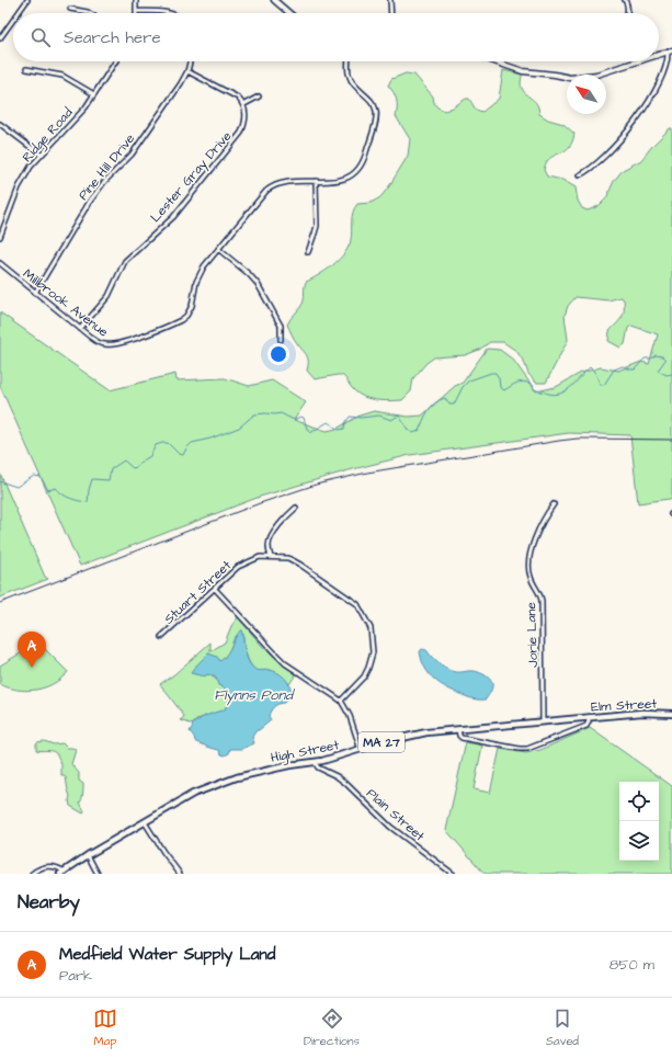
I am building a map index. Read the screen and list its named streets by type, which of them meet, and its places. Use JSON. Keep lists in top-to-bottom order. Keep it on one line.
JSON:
{"streets":{"main road":["Elm Street","MA 27","High Street"],"street":["Ridge Road","Pine Hill Drive","Lester Gray Drive","Millbrook Avenue","Stuart Street","Jorie Lane","Plain Street"]},"crossings":[["Pine Hill Drive","Millbrook Avenue"],["Lester Gray Drive","Millbrook Avenue"],["Jorie Lane","High Street"],["Elm Street","High Street"],["High Street","Plain Street"]],"water":["Flynns Pond"],"north":"top left","page":{"search":"Search here","pins":"A","heading":"Nearby","list":[{"mark":"A","name":"Medfield Water Supply Land","note":"Park","value":"850 m"}],"nav":["Map","Directions","Saved"]}}
